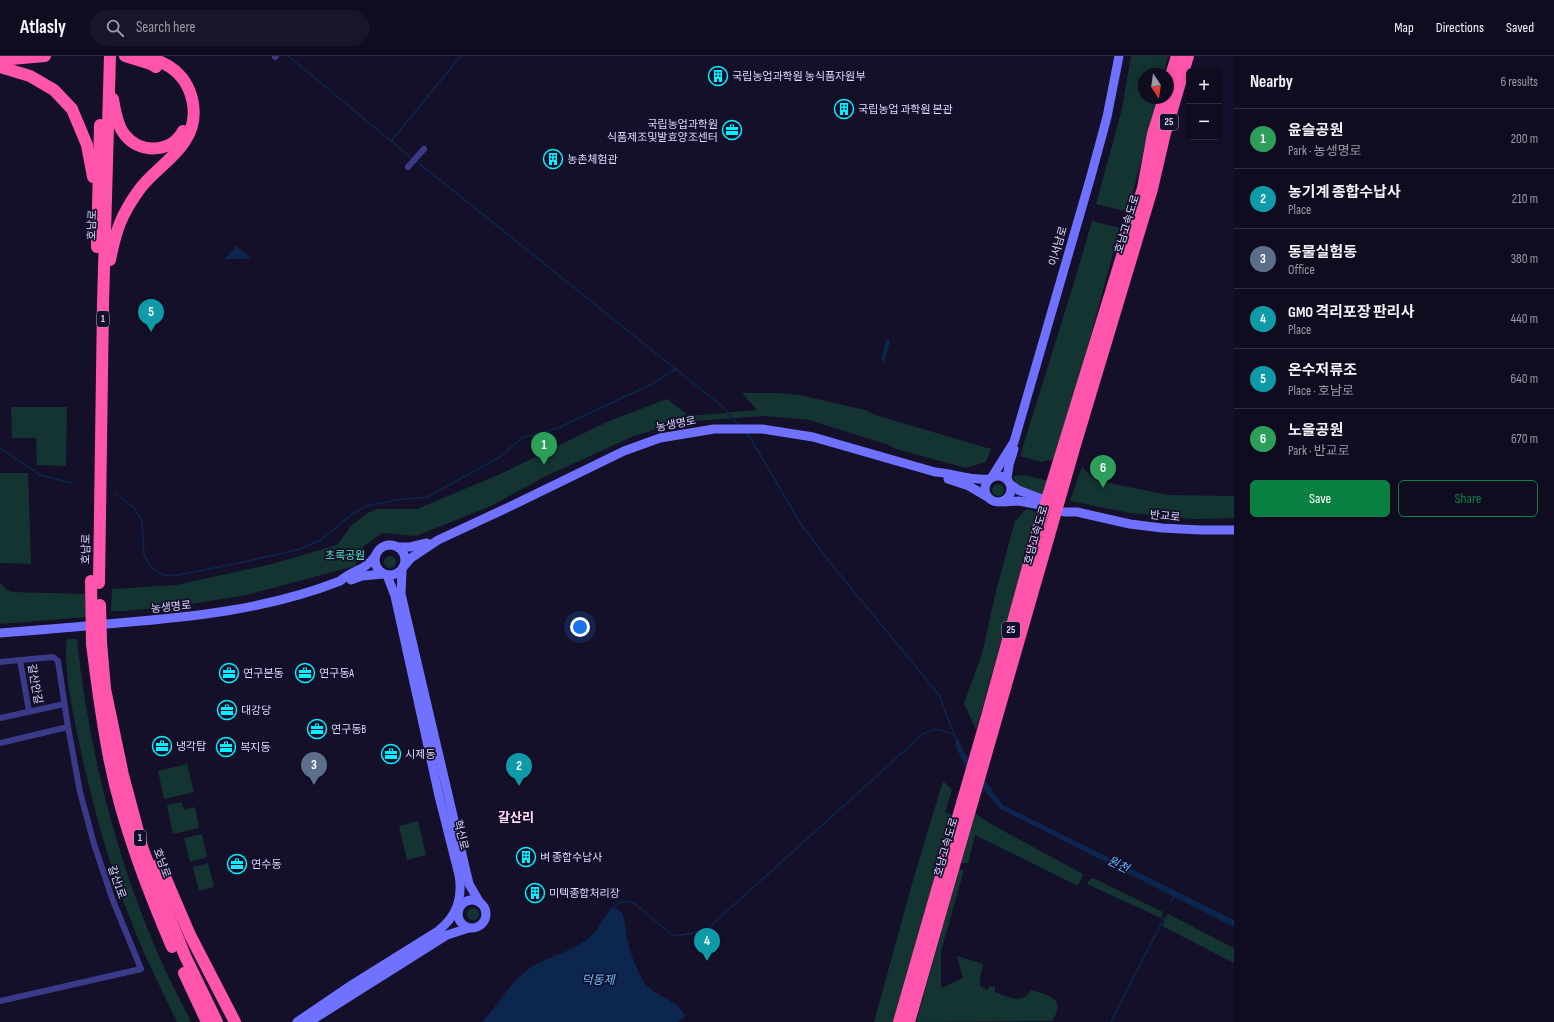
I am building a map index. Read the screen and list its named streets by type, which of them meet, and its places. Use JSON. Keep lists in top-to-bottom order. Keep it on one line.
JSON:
{"streets":{"highway":["25","호남고속도로","호남로","1"],"main road":["이서남로","농생명로","반교로","혁신로"],"street":["갈산안길","갈산1로"]},"crossings":[["이서남로","농생명로"],["농생명로","혁신로"]],"districts":["갈산리"],"water":["원천","덕동제"],"parks":["초록공원"],"places":{"building":["국립농업과학원 농식품자원부","국립농업 과학원 본관","농촌체험관","벼 종합수납사","미텍종합처리장"],"office":["국립농업과학원 식품제조및발효양조센터","연구본동","연구동A","대강당","연구동B","냉각탑","복지동","시제동","연수동"]},"north":"bottom","page":{"header":"Atlasly","search":"Search here","nav":["Map","Directions","Saved"],"heading":["Nearby","6 results"],"map_buttons":["+","−"],"list":[{"mark":"1","name":"윤슬공원","note":"Park · 농생명로","value":"200 m"},{"mark":"2","name":"농기계 종합수납사","note":"Place","value":"210 m"},{"mark":"3","name":"동물실험동","note":"Office","value":"380 m"},{"mark":"4","name":"GMO 격리포장 판리사","note":"Place","value":"440 m"},{"mark":"5","name":"온수저류조","note":"Place · 호남로","value":"640 m"},{"mark":"6","name":"노을공원","note":"Park · 반교로","value":"670 m"}],"pins":["5","1","6","3","2","4"],"buttons":["Save","Share"]}}
